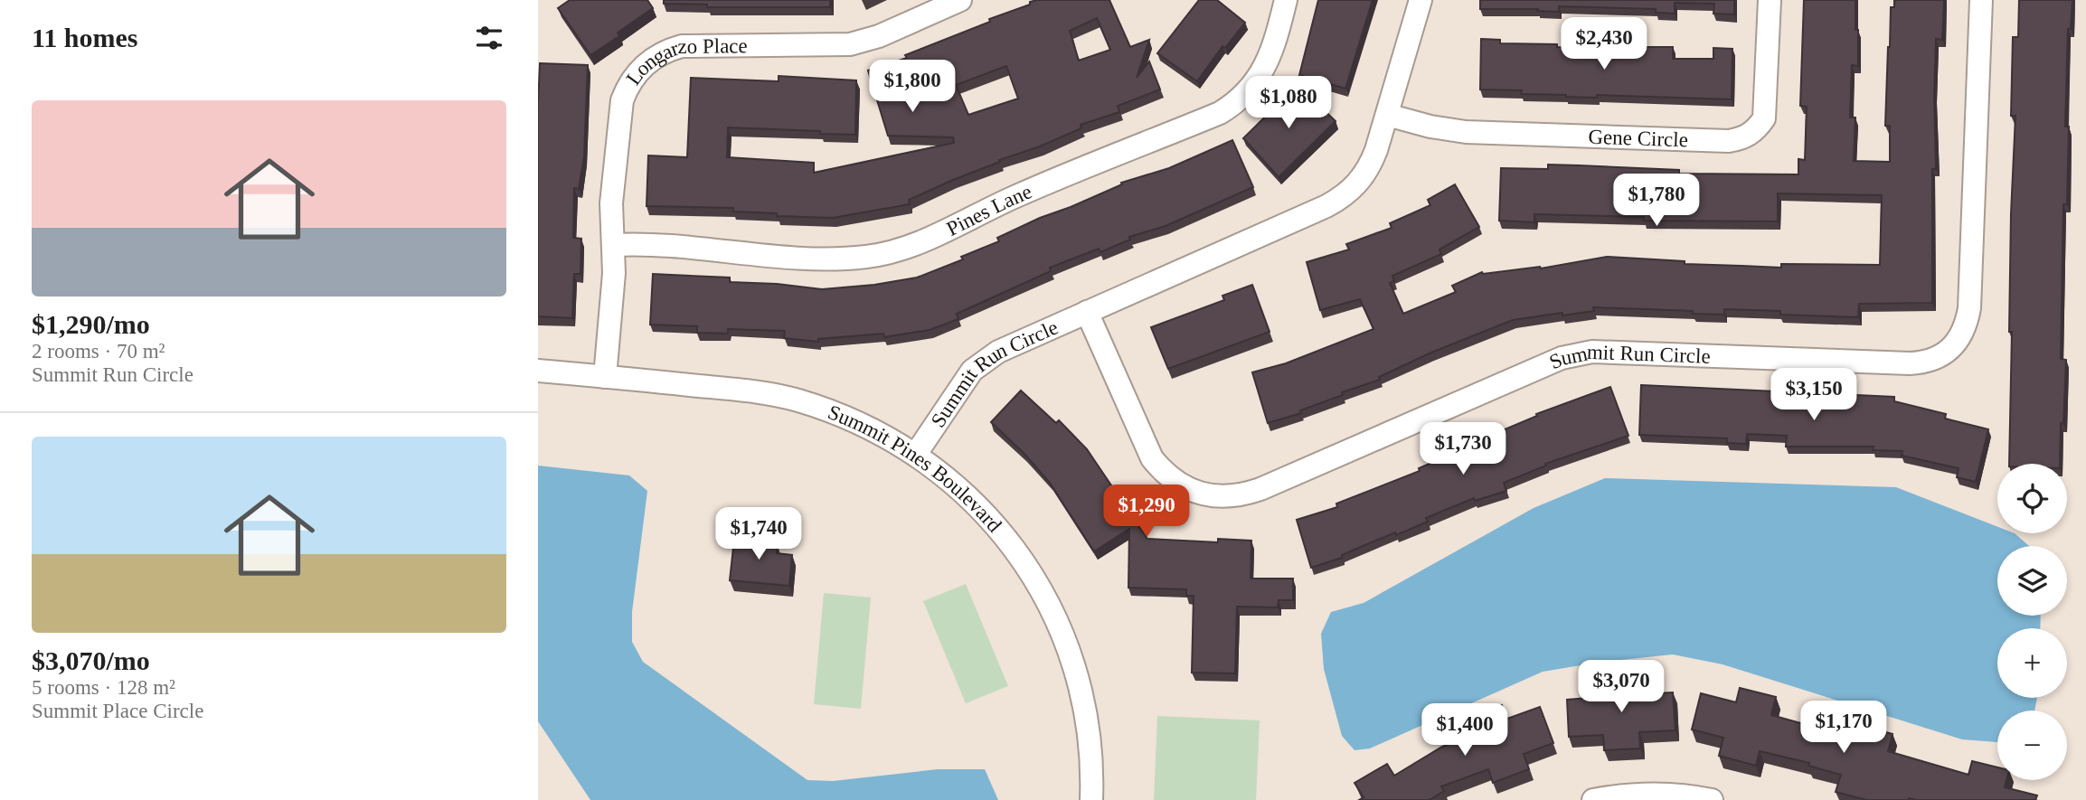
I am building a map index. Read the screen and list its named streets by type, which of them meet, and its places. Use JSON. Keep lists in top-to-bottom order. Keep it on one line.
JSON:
{"streets":{"street":["Longarzo Place","Gene Circle","Pines Lane","Summit Run Circle","Summit Pines Boulevard"]},"crossings":[["Longarzo Place","Pines Lane"],["Longarzo Place","Summit Pines Boulevard"],["Gene Circle","Summit Run Circle"],["Summit Run Circle","Summit Pines Boulevard"]],"page":{"heading":"11 homes","price":["$2,430","$1,800","$1,080","$1,780","$3,150","$1,730","$1,290","$1,740","$3,070","$1,170","$1,400"],"list":[{"name":"$1,290/mo","note":"2 rooms · 70 m² · Summit Run Circle"},{"name":"$3,070/mo","note":"5 rooms · 128 m² · Summit Place Circle"}],"map_buttons":["+","−"]}}
